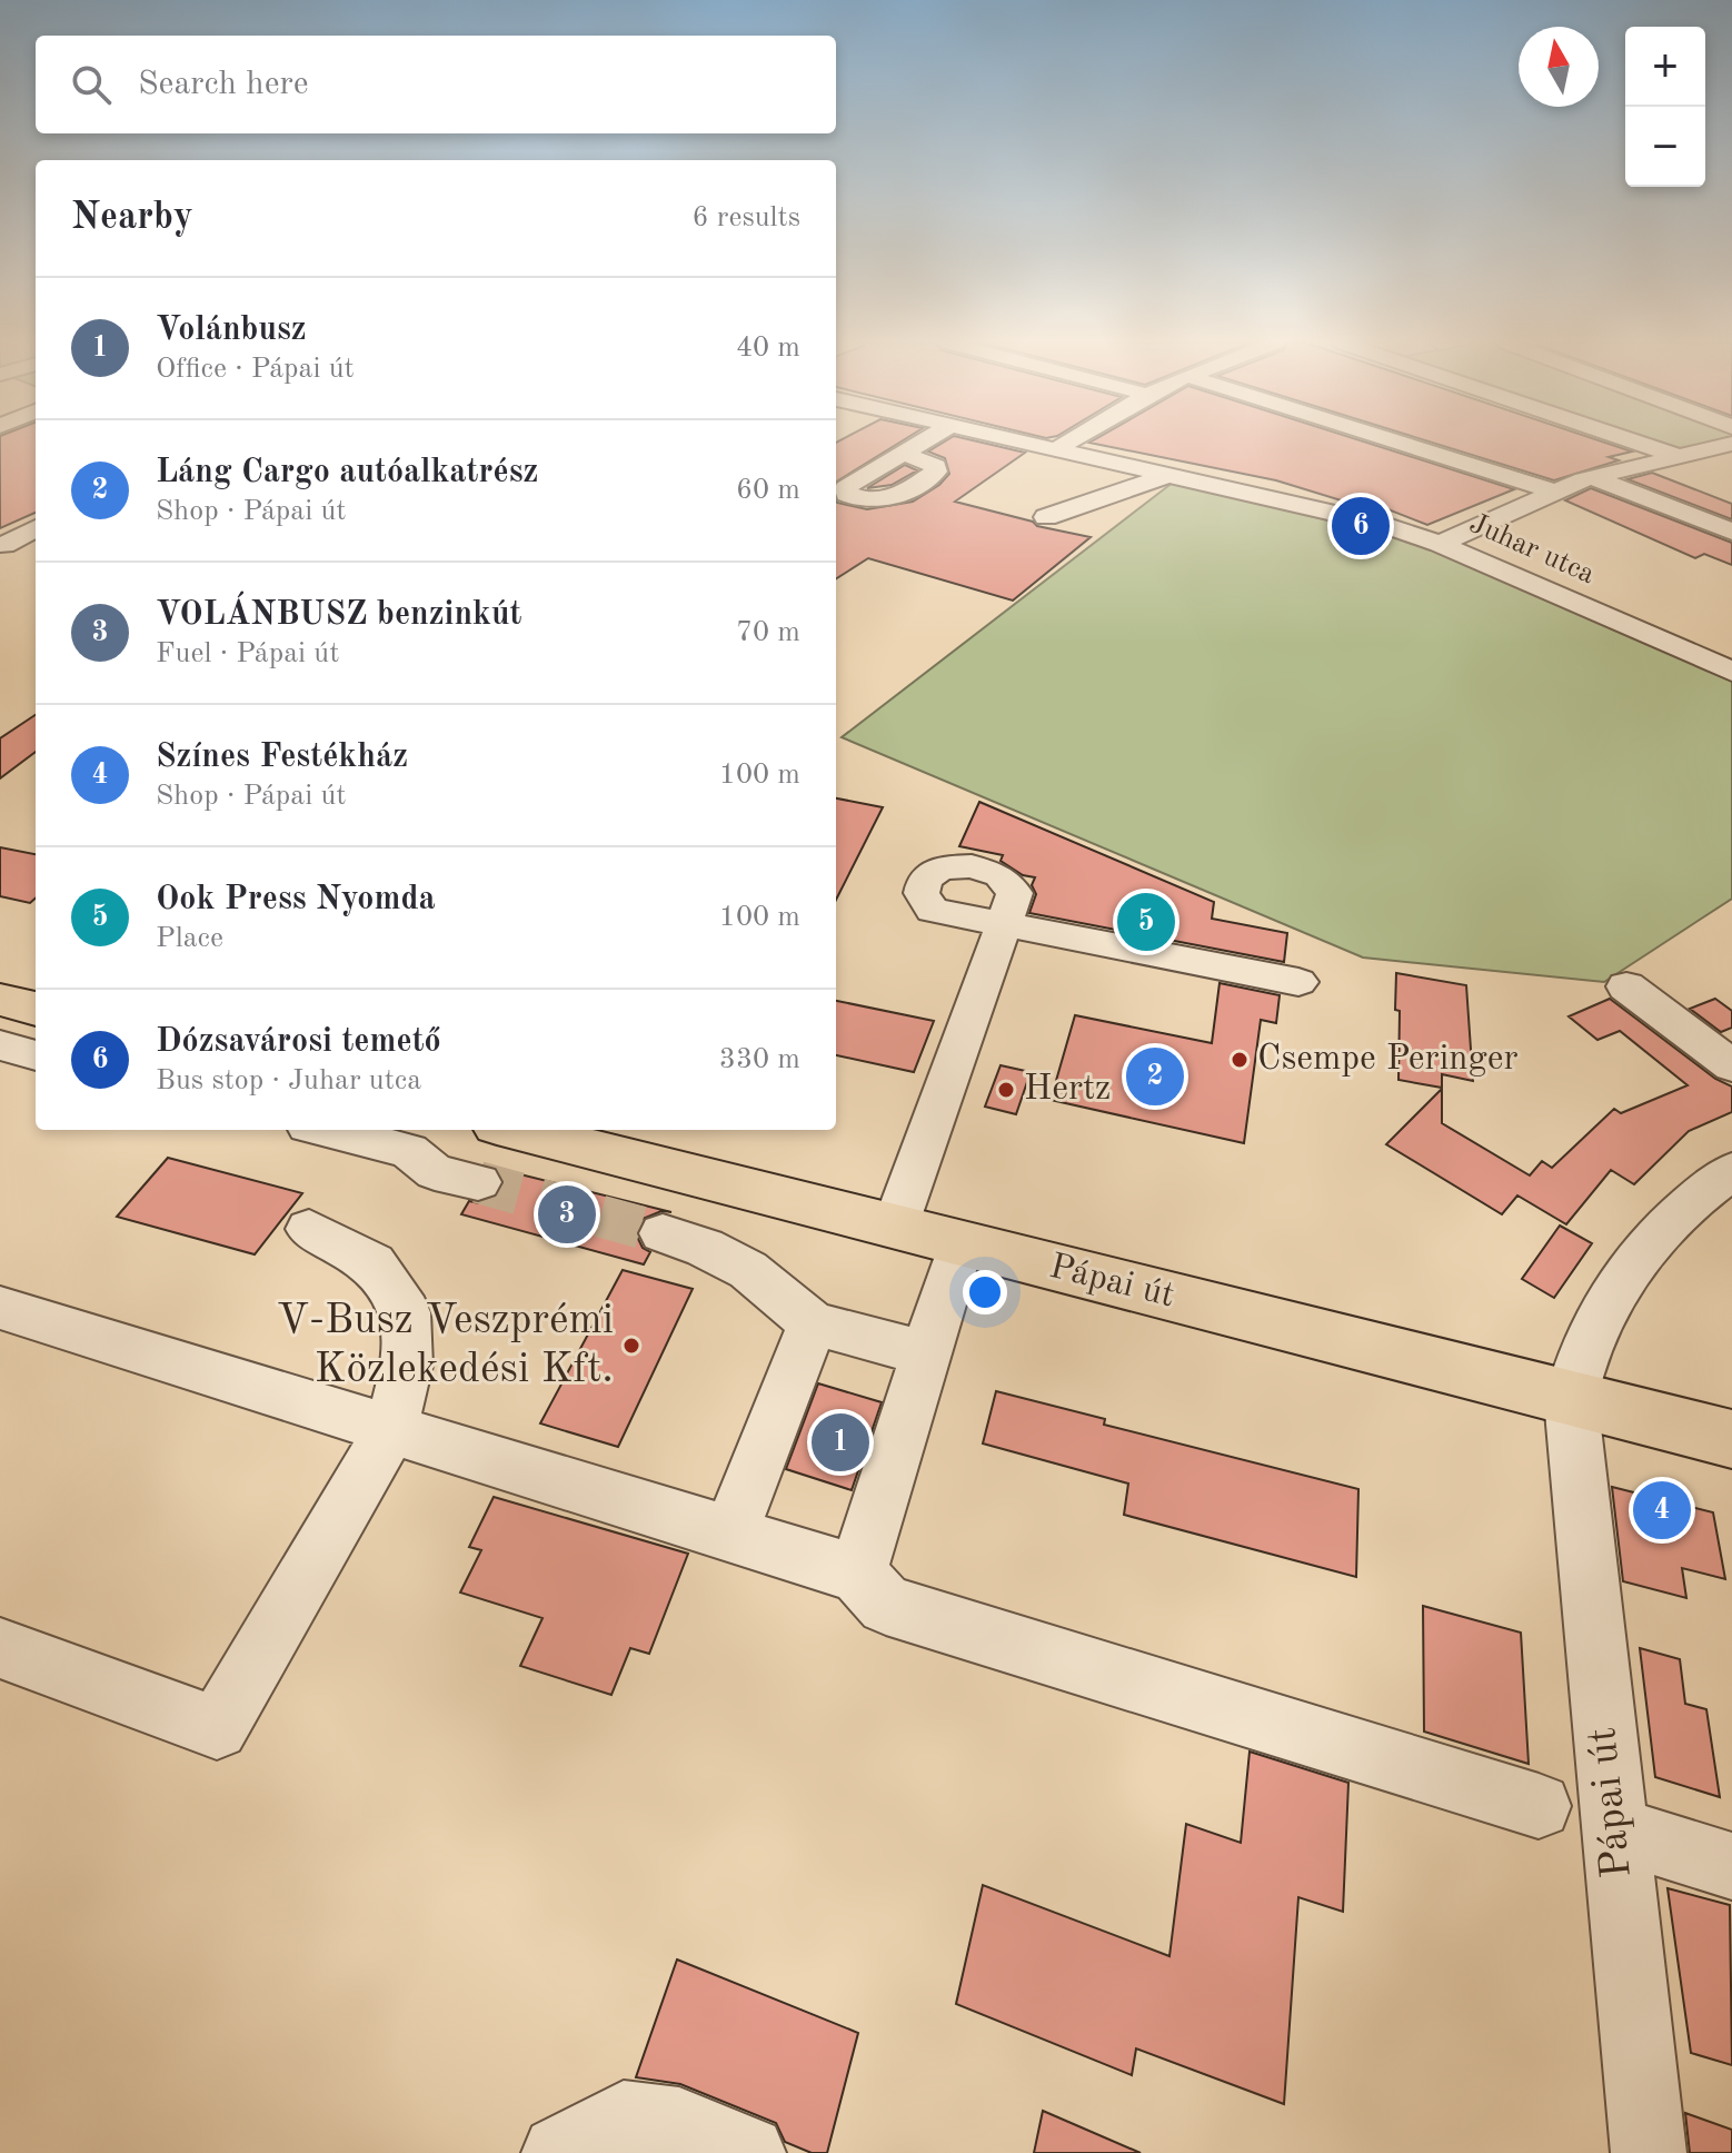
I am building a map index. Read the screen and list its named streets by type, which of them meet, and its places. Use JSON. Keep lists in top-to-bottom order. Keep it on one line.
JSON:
{"streets":{"main road":["Pápai út"],"street":["Juhar utca"]},"places":["Csempe Peringer","Hertz","V-Busz Veszprémi Közlekedési Kft."],"north":"top","page":{"map_buttons":["+","−"],"search":"Search here","heading":["Nearby","6 results"],"list":[{"mark":"1","name":"Volánbusz","note":"Office · Pápai út","value":"40 m"},{"mark":"2","name":"Láng Cargo autóalkatrész","note":"Shop · Pápai út","value":"60 m"},{"mark":"3","name":"VOLÁNBUSZ benzinkút","note":"Fuel · Pápai út","value":"70 m"},{"mark":"4","name":"Színes Festékház","note":"Shop · Pápai út","value":"100 m"},{"mark":"5","name":"Ook Press Nyomda","note":"Place","value":"100 m"},{"mark":"6","name":"Dózsavárosi temető","note":"Bus stop · Juhar utca","value":"330 m"}],"pins":["6","5","2","3","1","4"]}}
